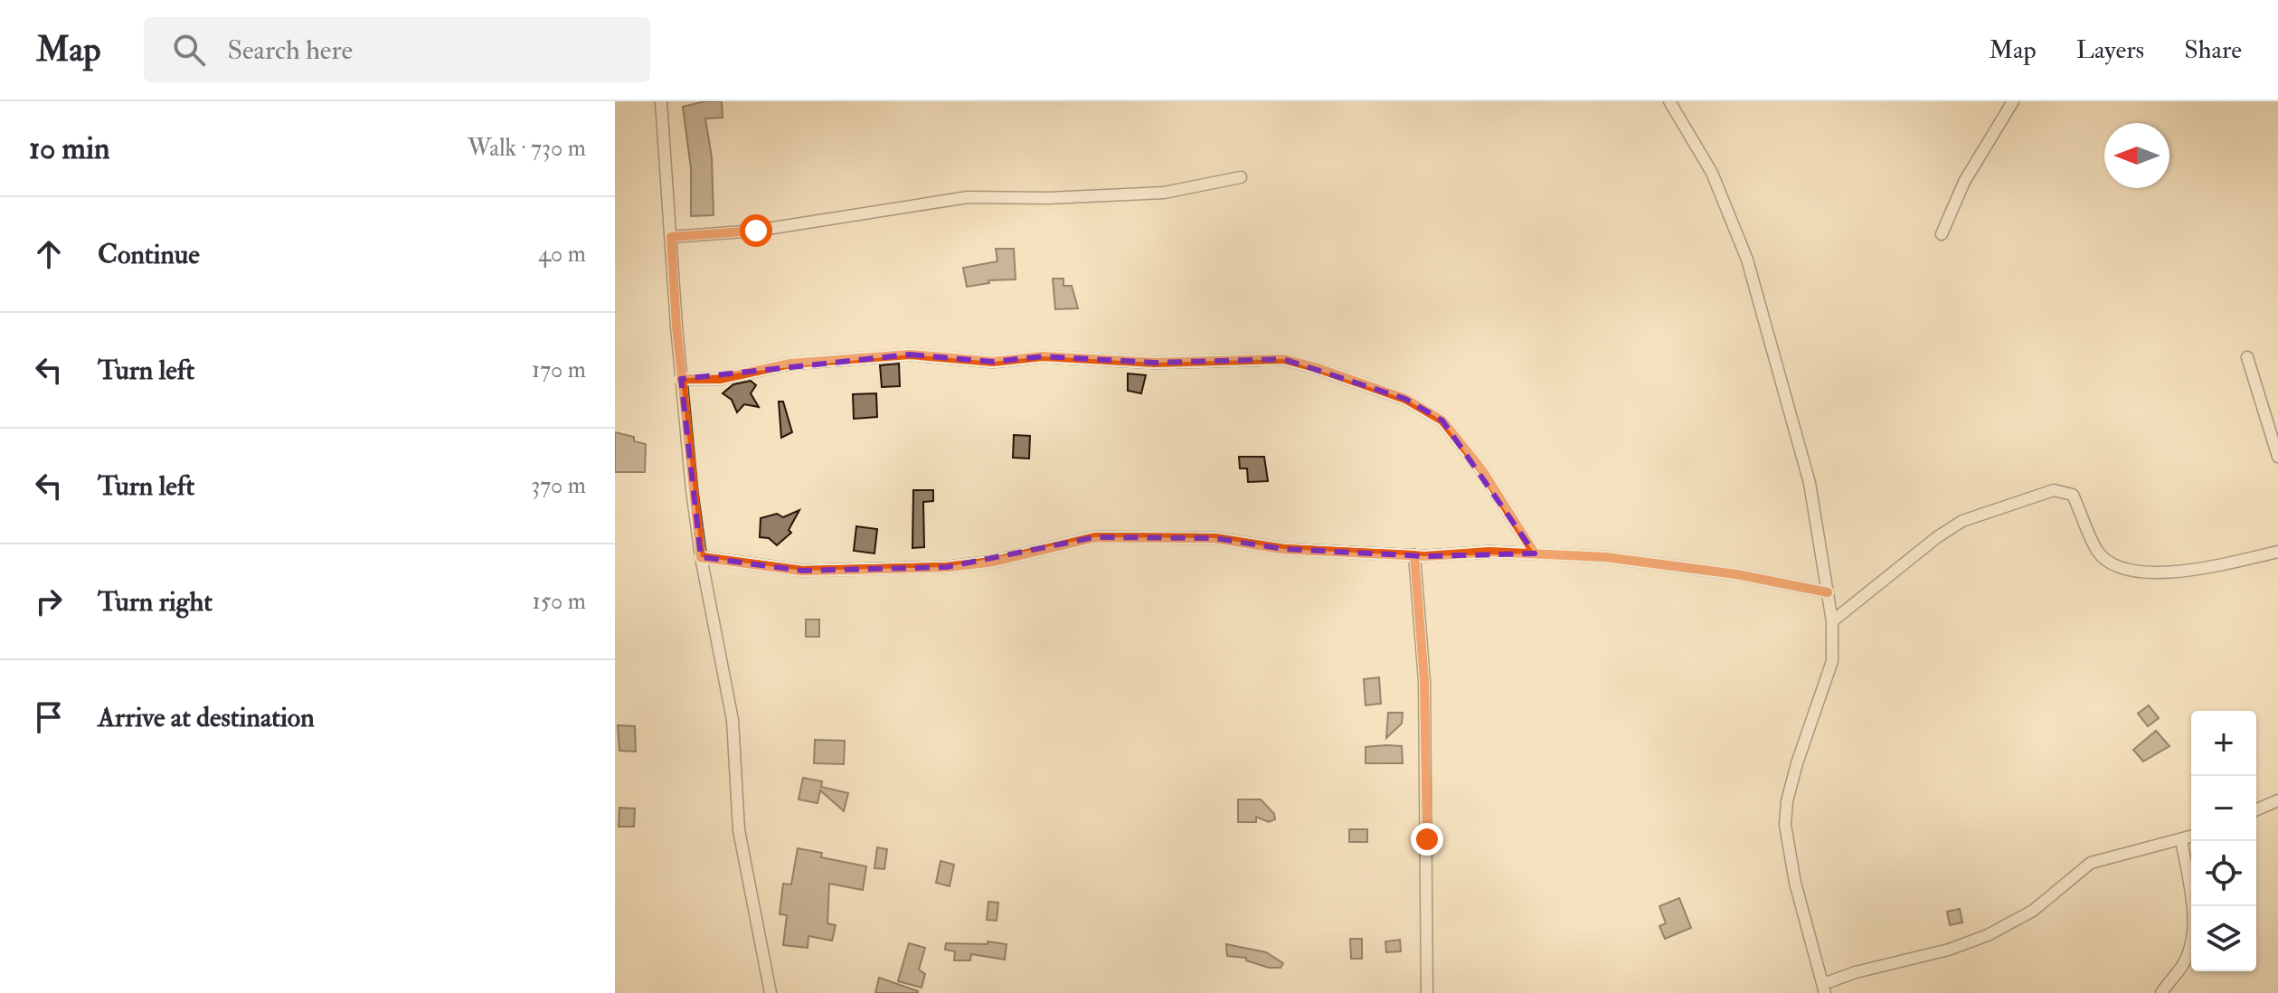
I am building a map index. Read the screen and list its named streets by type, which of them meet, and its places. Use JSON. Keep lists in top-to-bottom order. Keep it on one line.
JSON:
{"north":"left","page":{"header":"Map","search":"Search here","nav":["Map","Layers","Share"],"heading":["10 min","Walk · 730 m"],"list":[["Continue","40 m"],["Turn left","170 m"],["Turn left","370 m"],["Turn right","150 m"],"Arrive at destination"],"map_buttons":["+","−"]}}
